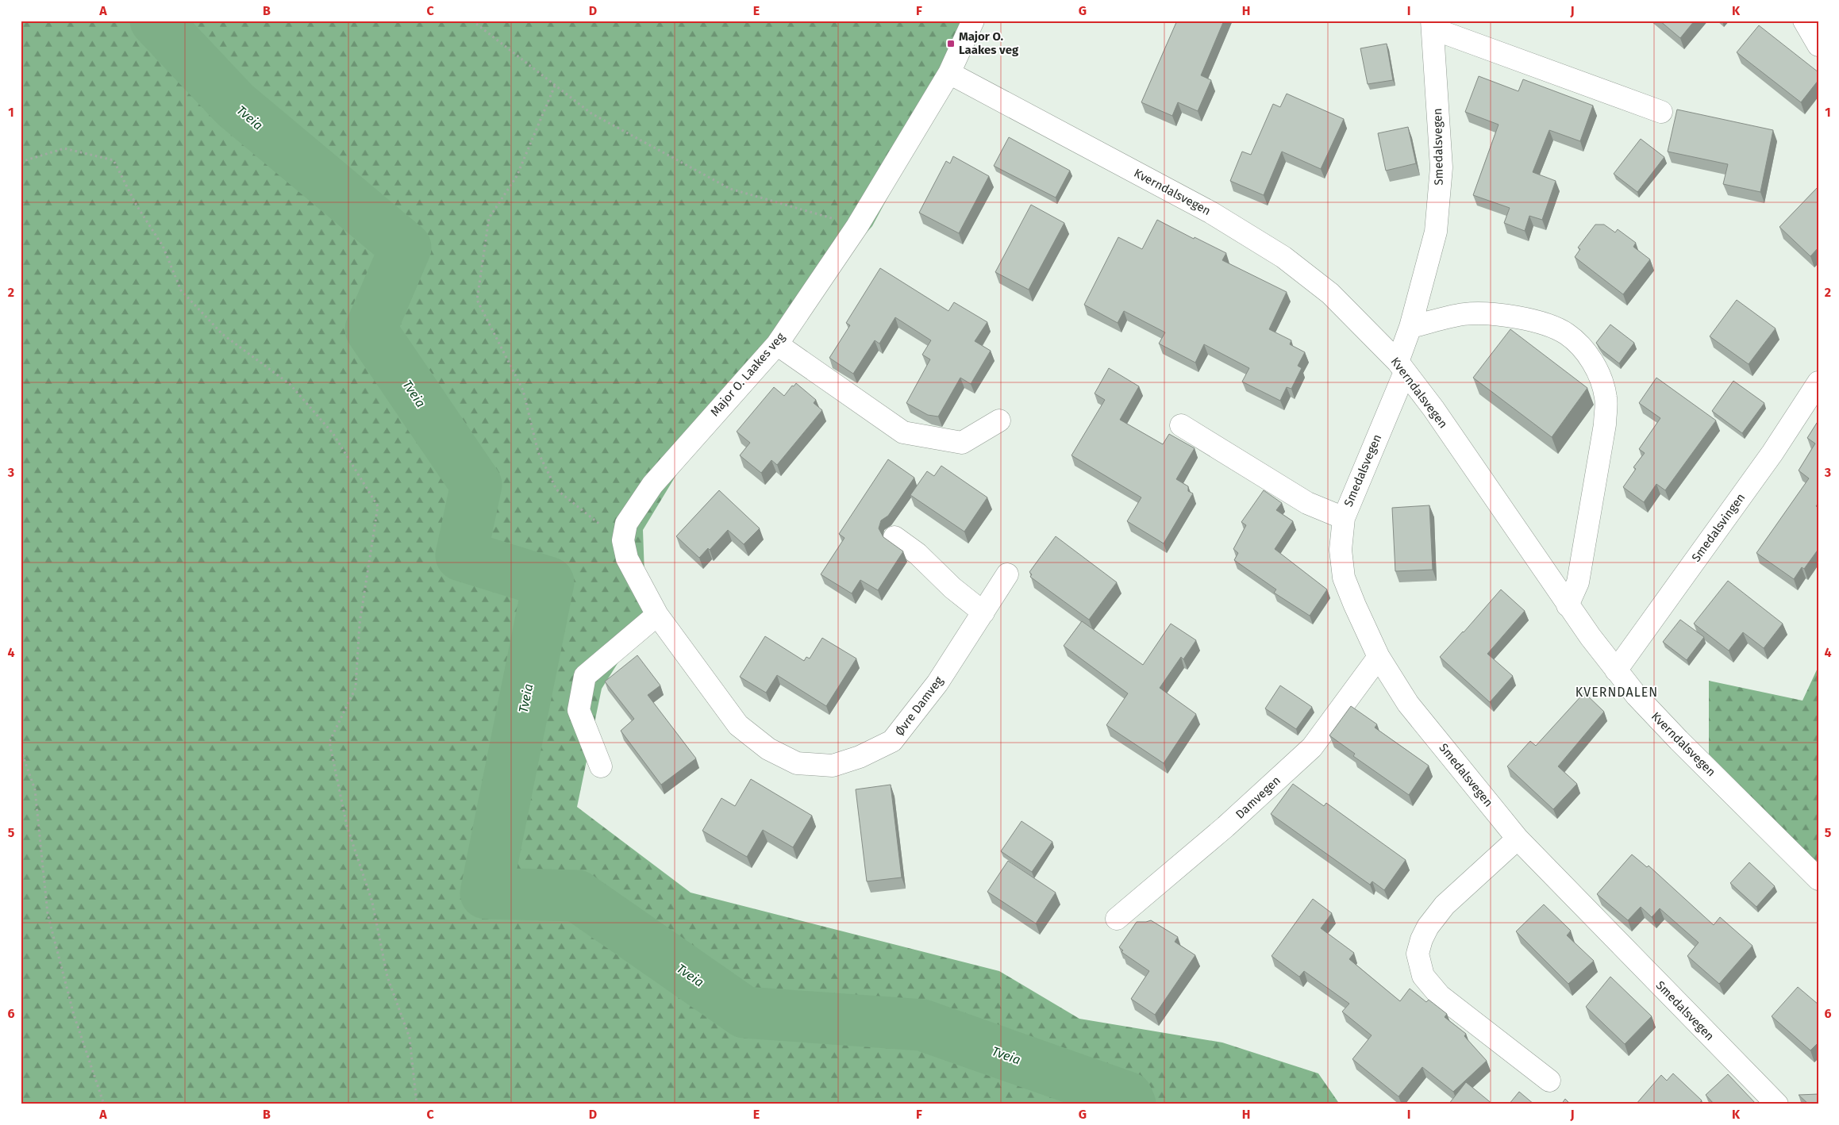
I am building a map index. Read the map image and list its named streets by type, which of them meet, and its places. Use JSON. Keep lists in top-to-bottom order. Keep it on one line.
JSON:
{"streets":{"street":["Smedalsvegen","Kverndalsvegen","Major O. Laakes veg","Smedalsvingen","Øvre Damveg","Damvegen"]},"crossings":[["Smedalsvegen","Kverndalsvegen"],["Smedalsvegen","Damvegen"],["Kverndalsvegen","Major O. Laakes veg"],["Kverndalsvegen","Smedalsvingen"],["Major O. Laakes veg","Øvre Damveg"]],"districts":["KVERNDALEN"],"water":["Tveia"],"places":{"transit":["Major O. Laakes veg"]},"grid":{"columns":["A","B","C","D","E","F","G","H","I","J","K"],"rows":["1","2","3","4","5","6"]}}
